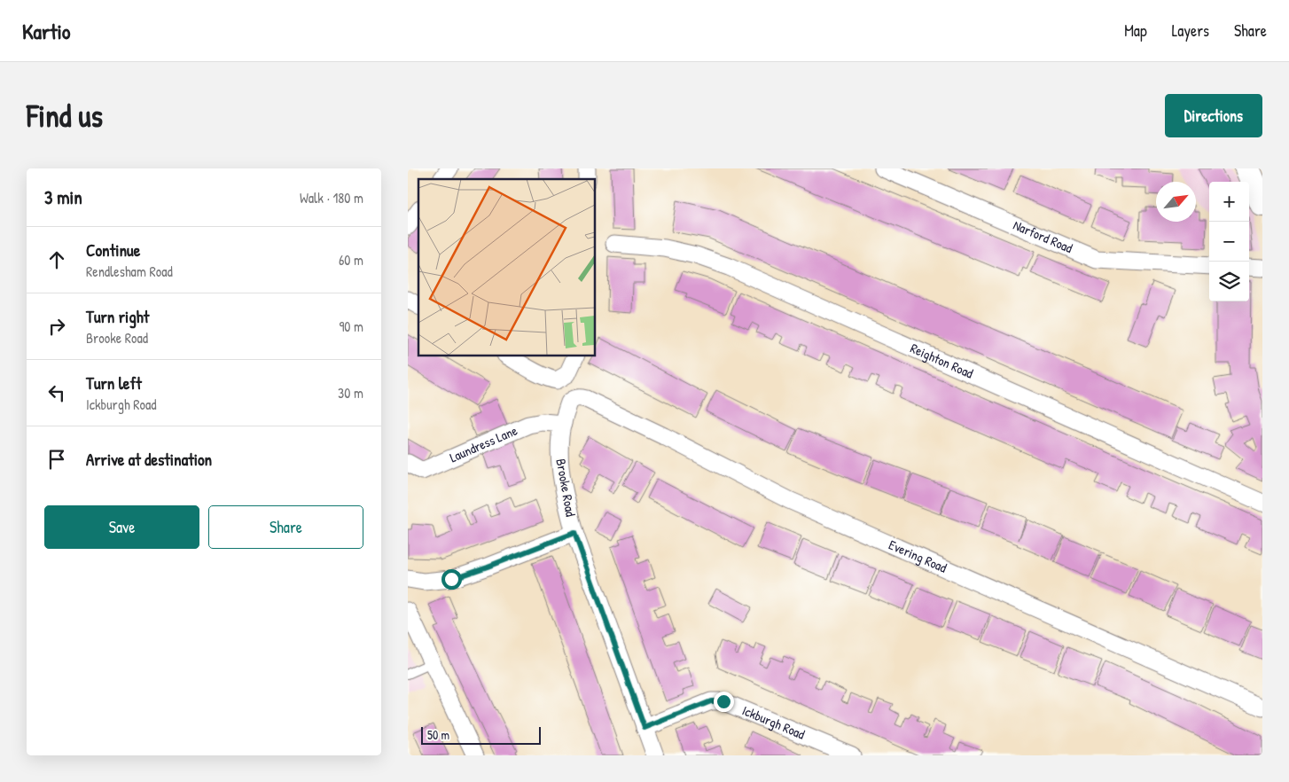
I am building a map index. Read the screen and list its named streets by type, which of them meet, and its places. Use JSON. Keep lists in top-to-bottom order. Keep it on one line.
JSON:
{"streets":{"street":["Narford Road","Reighton Road","Laundress Lane","Brooke Road","Evering Road","Ickburgh Road"]},"crossings":[["Laundress Lane","Brooke Road"],["Brooke Road","Evering Road"],["Brooke Road","Ickburgh Road"]],"scale_bar":"50 m","north":"top right","page":{"header":"Kartio","nav":["Map","Layers","Share"],"buttons":["Directions",["Save","Share"]],"title":"Find us","heading":["3 min","Walk · 180 m"],"map_buttons":["+","−"],"list":[["Continue","Rendlesham Road","60 m"],["Turn right","Brooke Road","90 m"],["Turn left","Ickburgh Road","30 m"],"Arrive at destination"],"scale":"50 m"}}
